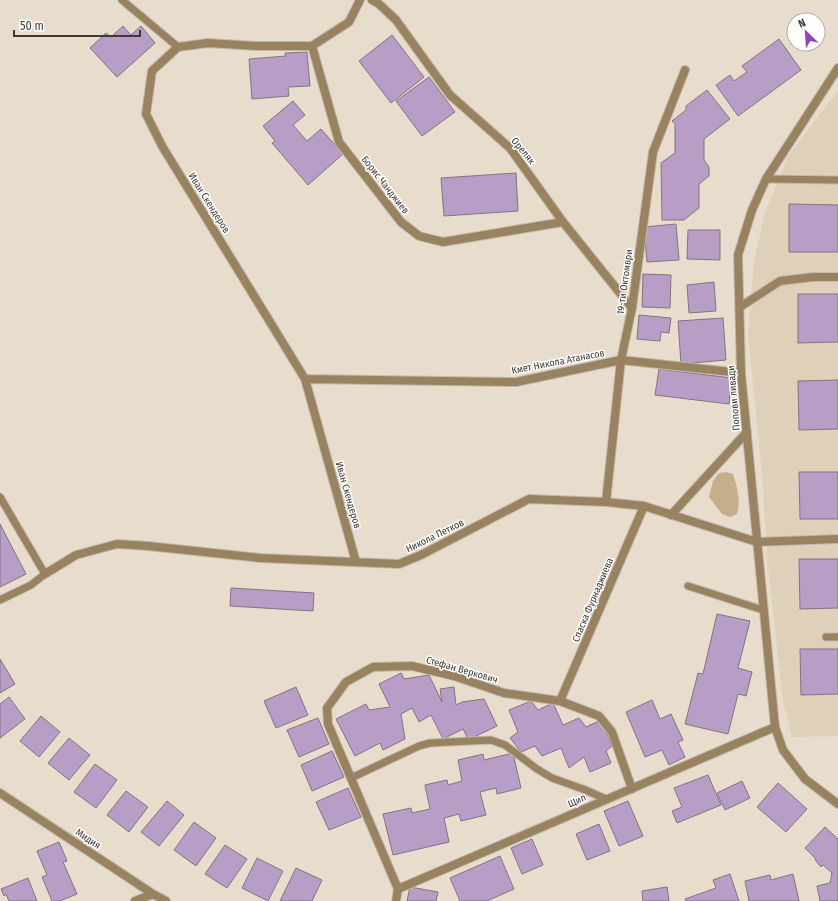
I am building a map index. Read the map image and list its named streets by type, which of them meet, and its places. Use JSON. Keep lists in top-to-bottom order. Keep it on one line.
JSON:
{"streets":{"street":["Ореляк","Борис Чанджиев","Иван Скендеров","19-ти Октомври","Кмет Никола Атанасов","Попови ливади","Никола Петков","Спаска Фурнаджиева","Стефан Веркович","Щип","Мидия"]},"crossings":[["Ореляк","Борис Чанджиев"],["Ореляк","19-ти Октомври"],["Иван Скендеров","Кмет Никола Атанасов"],["Иван Скендеров","Никола Петков"],["19-ти Октомври","Кмет Никола Атанасов"],["19-ти Октомври","Никола Петков"],["Кмет Никола Атанасов","Попови ливади"],["Попови ливади","Никола Петков"],["Попови ливади","Щип"],["Никола Петков","Спаска Фурнаджиева"],["Спаска Фурнаджиева","Стефан Веркович"],["Стефан Веркович","Щип"]],"scale_bar":"50 m","north":"top left"}
